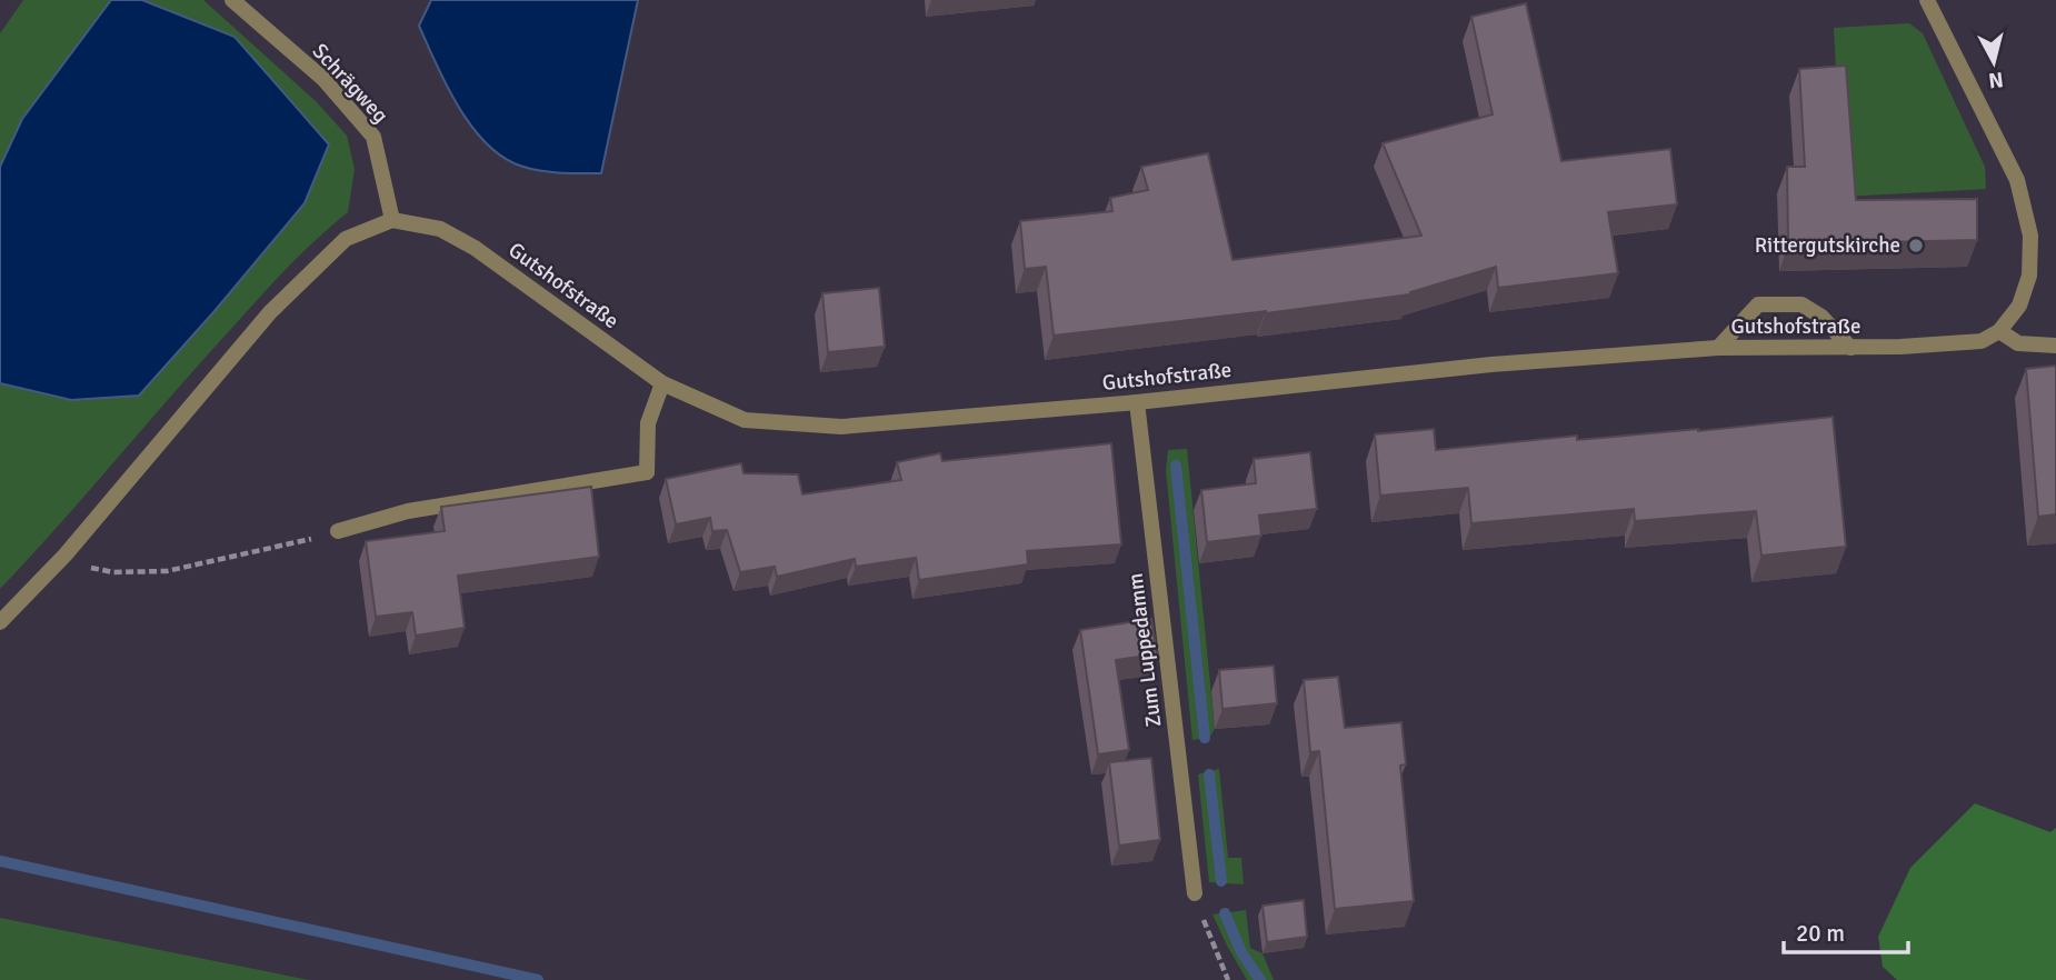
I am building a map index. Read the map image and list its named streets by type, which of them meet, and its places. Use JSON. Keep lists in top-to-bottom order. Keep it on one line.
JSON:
{"streets":{"street":["Schrägweg","Gutshofstraße","Zum Luppedamm"]},"crossings":[["Schrägweg","Gutshofstraße"],["Gutshofstraße","Zum Luppedamm"]],"places":["Rittergutskirche"],"scale_bar":"20 m","north":"bottom"}
